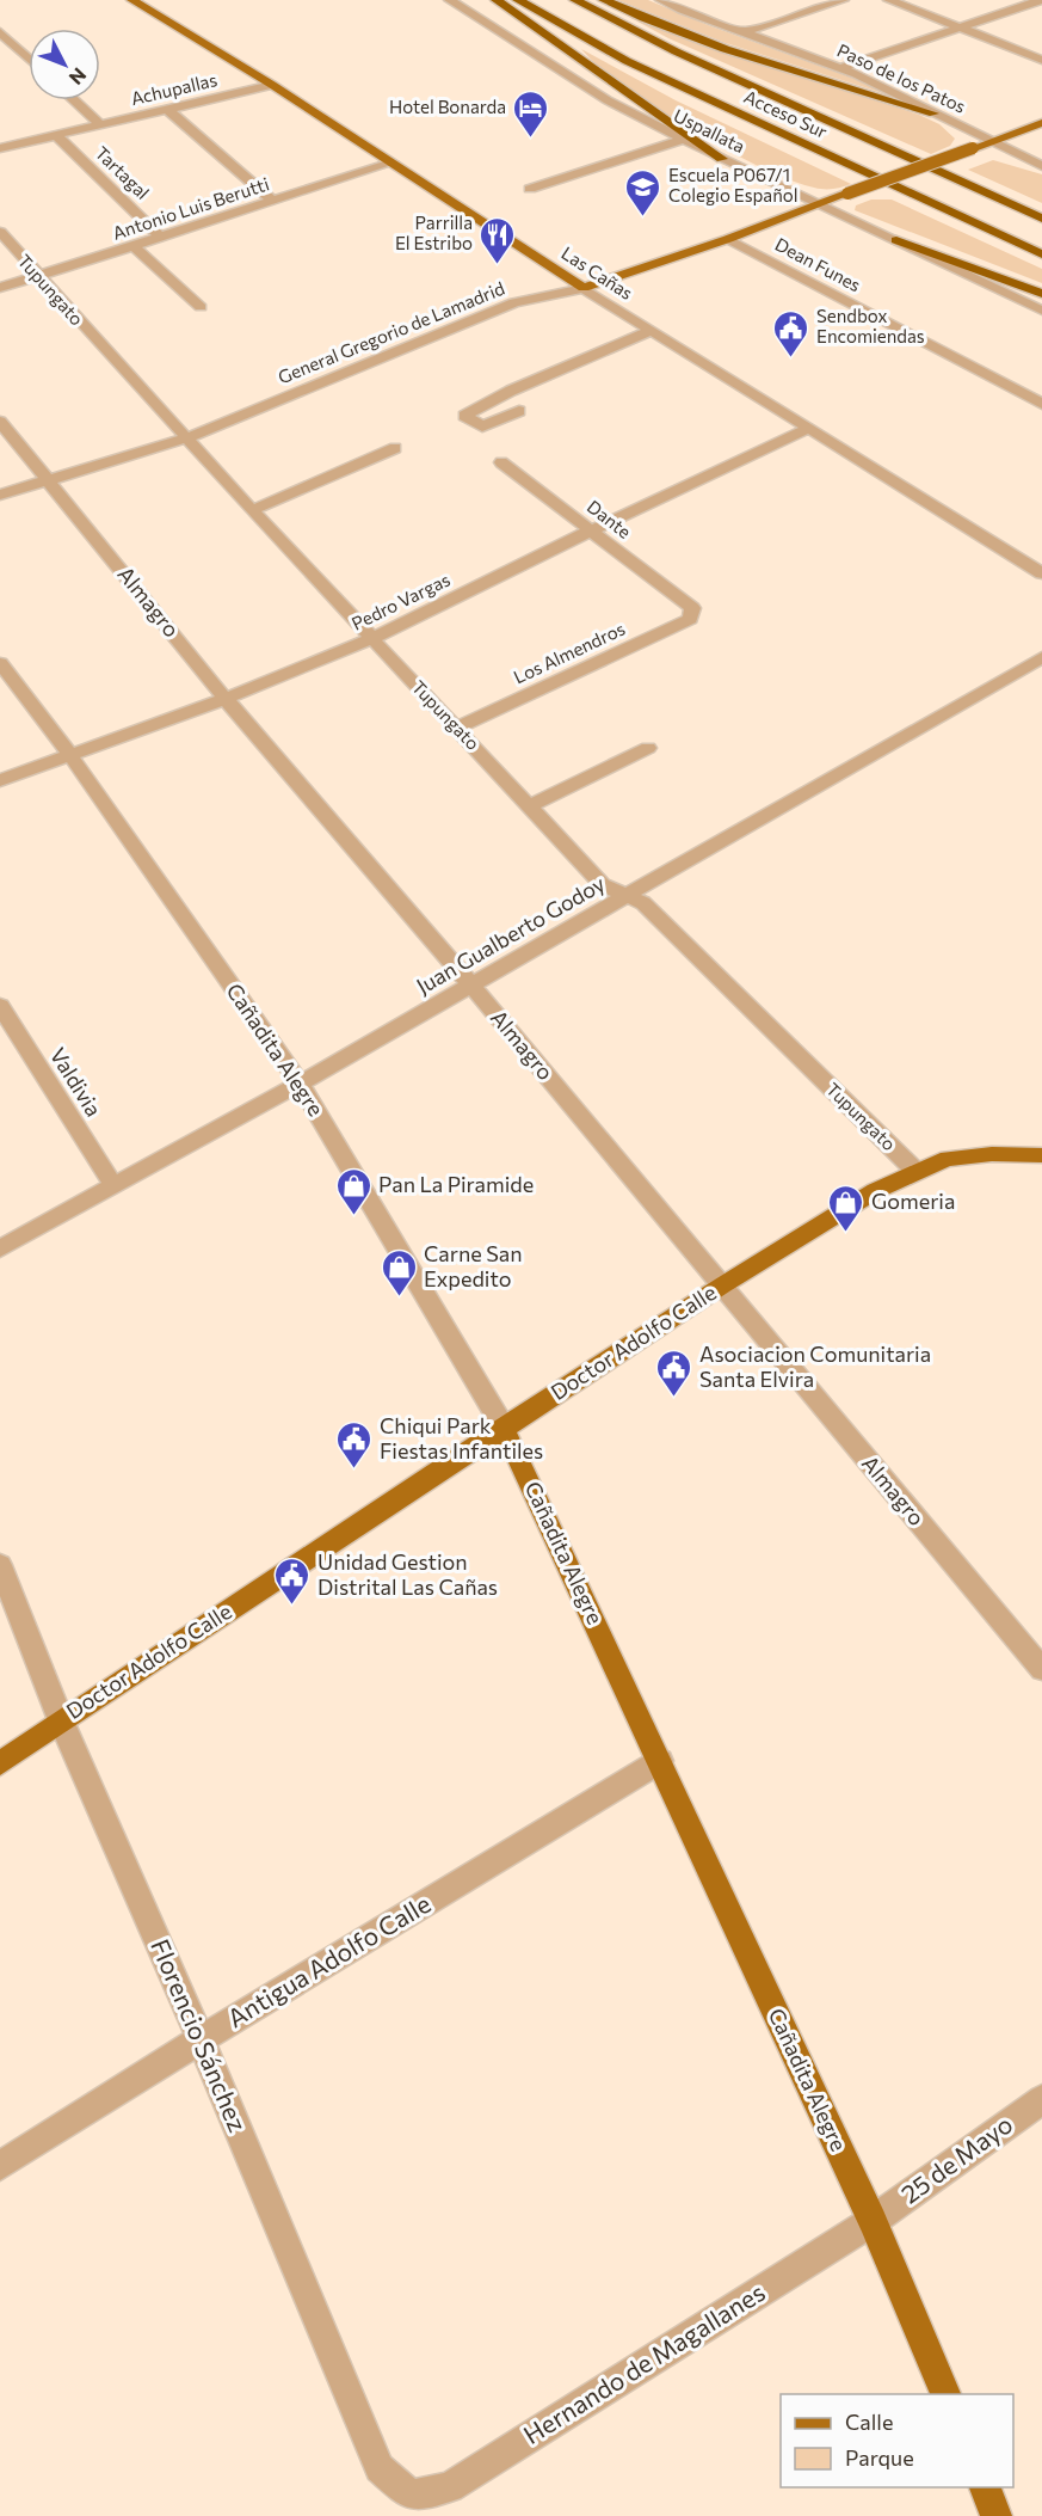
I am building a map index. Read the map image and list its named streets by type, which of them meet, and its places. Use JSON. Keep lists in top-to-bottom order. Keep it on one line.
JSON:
{"streets":{"highway":["Acceso Sur"],"main road":["Las Cañas","General Gregorio de Lamadrid","Cañadita Alegre","Doctor Adolfo Calle"],"street":["Paso de los Patos","Achupallas","Uspallata","Tartagal","Antonio Luis Berutti","Dean Funes","Tupungato","Dante","Almagro","Pedro Vargas","Los Almendros","Juan Gualberto Godoy","Valdivia","Antigua Adolfo Calle","Florencio Sánchez","25 de Mayo","Hernando de Magallanes"]},"crossings":[["Paso de los Patos","General Gregorio de Lamadrid"],["Achupallas","Tartagal"],["Achupallas","Las Cañas"],["Uspallata","General Gregorio de Lamadrid"],["Tartagal","Antonio Luis Berutti"],["Antonio Luis Berutti","Las Cañas"],["Antonio Luis Berutti","Tupungato"],["Dean Funes","General Gregorio de Lamadrid"],["Las Cañas","General Gregorio de Lamadrid"],["Las Cañas","Pedro Vargas"],["Tupungato","General Gregorio de Lamadrid"],["Tupungato","Pedro Vargas"],["Tupungato","Los Almendros"],["Tupungato","Juan Gualberto Godoy"],["Tupungato","Doctor Adolfo Calle"],["General Gregorio de Lamadrid","Almagro"],["Dante","Pedro Vargas"],["Dante","Los Almendros"],["Almagro","Pedro Vargas"],["Almagro","Juan Gualberto Godoy"],["Almagro","Doctor Adolfo Calle"],["Pedro Vargas","Cañadita Alegre"],["Juan Gualberto Godoy","Cañadita Alegre"],["Juan Gualberto Godoy","Valdivia"],["Cañadita Alegre","Doctor Adolfo Calle"],["Cañadita Alegre","Antigua Adolfo Calle"],["Cañadita Alegre","25 de Mayo"],["Cañadita Alegre","Hernando de Magallanes"],["Doctor Adolfo Calle","Florencio Sánchez"],["Antigua Adolfo Calle","Florencio Sánchez"],["Florencio Sánchez","Hernando de Magallanes"],["25 de Mayo","Hernando de Magallanes"]],"places":{"hotel":["Hotel Bonarda"],"school or university":["Escuela P067/1 Colegio Español"],"restaurant":["Parrilla El Estribo"],"public building":["Sendbox Encomiendas","Asociacion Comunitaria Santa Elvira","Chiqui Park Fiestas Infantiles","Unidad Gestion Distrital Las Cañas"],"shop":["Pan La Piramide","Gomeria","Carne San Expedito"]},"legend":["Calle","Parque"],"north":"bottom right"}
